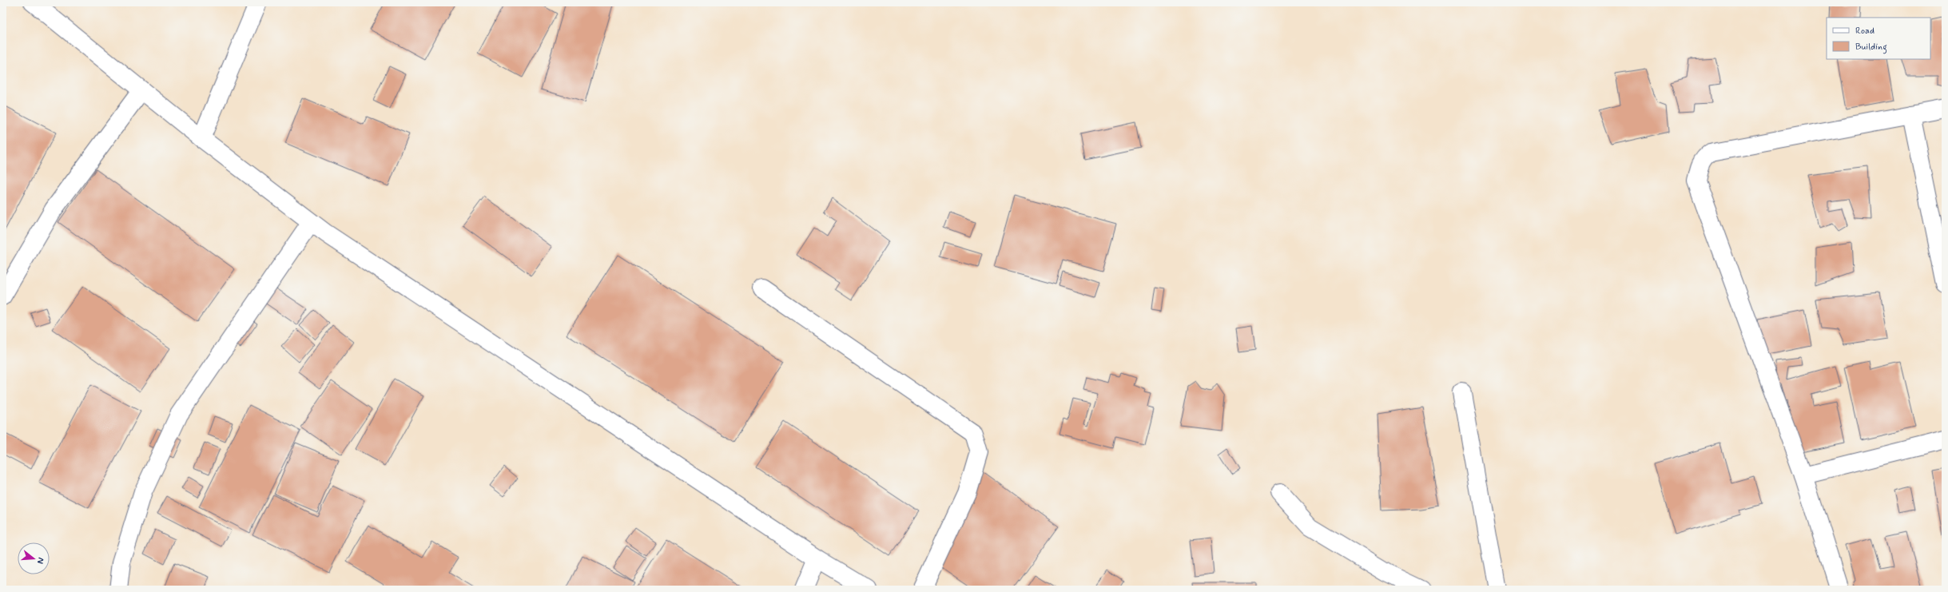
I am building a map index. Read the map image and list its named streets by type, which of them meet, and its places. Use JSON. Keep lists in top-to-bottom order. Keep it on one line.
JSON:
{"legend":["Road","Building"],"north":"right"}
